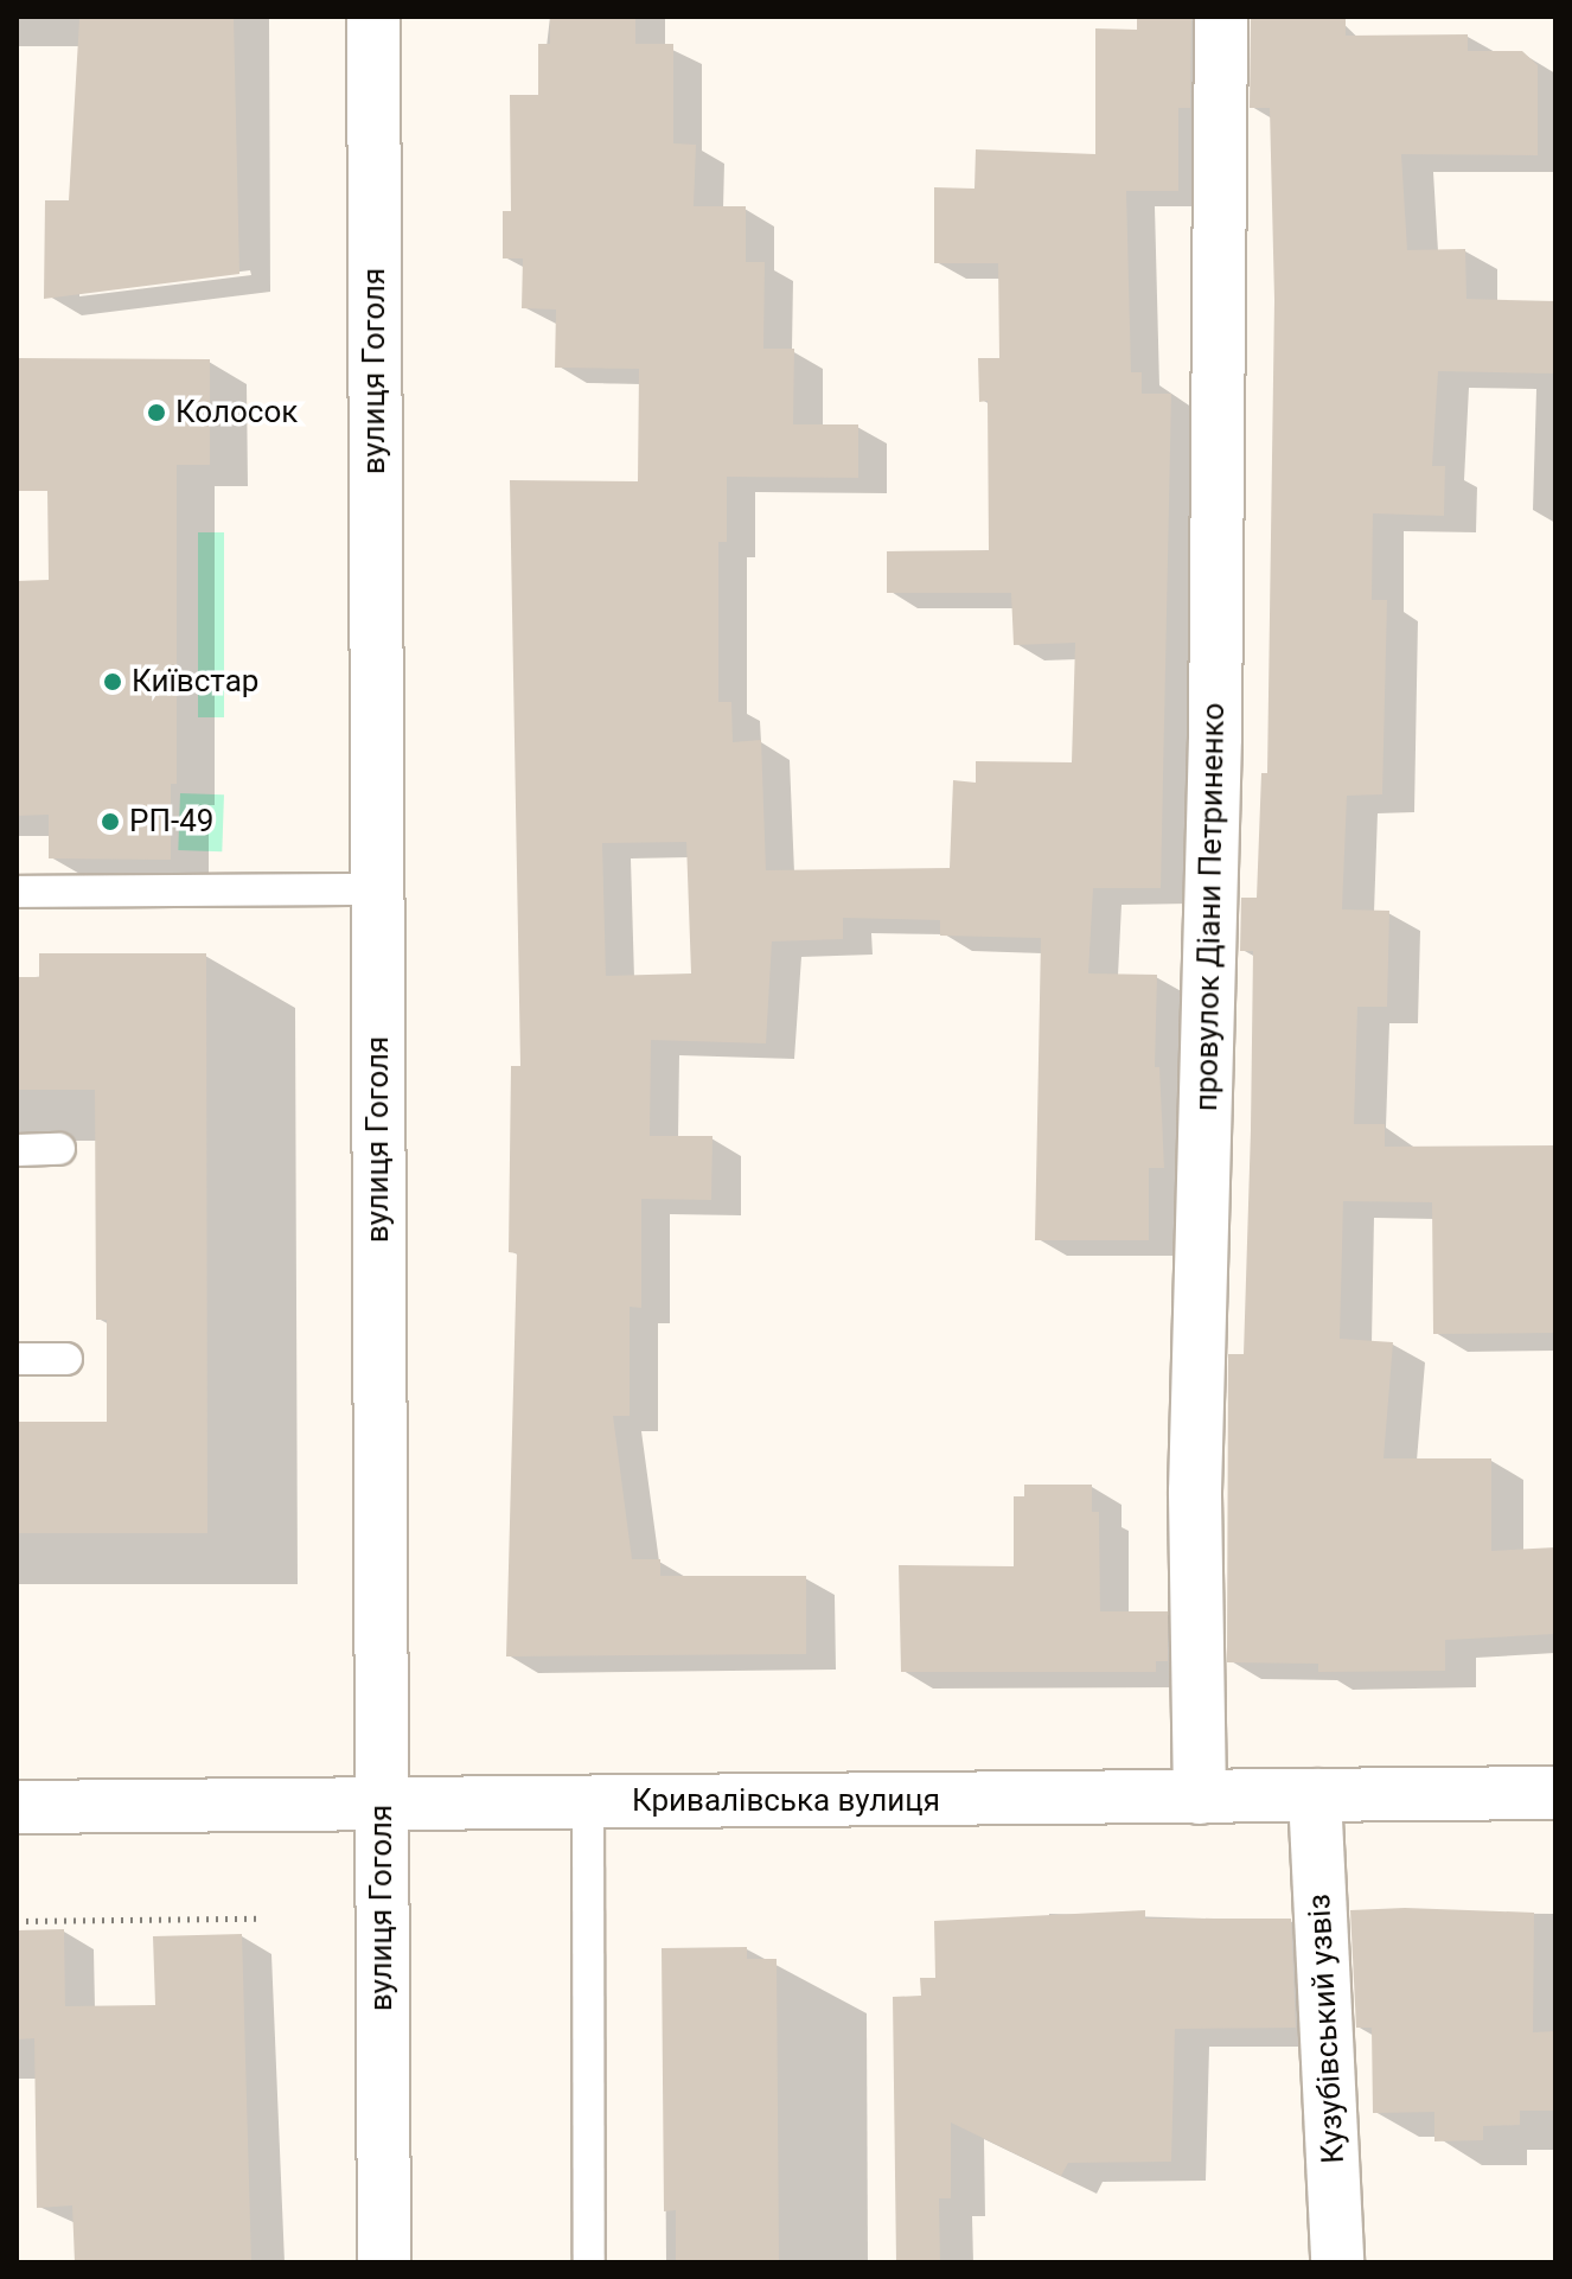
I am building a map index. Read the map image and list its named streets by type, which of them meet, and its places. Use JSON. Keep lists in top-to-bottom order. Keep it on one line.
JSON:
{"streets":{"street":["вулиця Гоголя","провулок Діани Петриненко","Кривалівська вулиця","Кузубівський узвіз"]},"crossings":[["вулиця Гоголя","Кривалівська вулиця"],["провулок Діани Петриненко","Кривалівська вулиця"],["Кривалівська вулиця","Кузубівський узвіз"]],"places":["Колосок","Київстар","РП-49"]}
